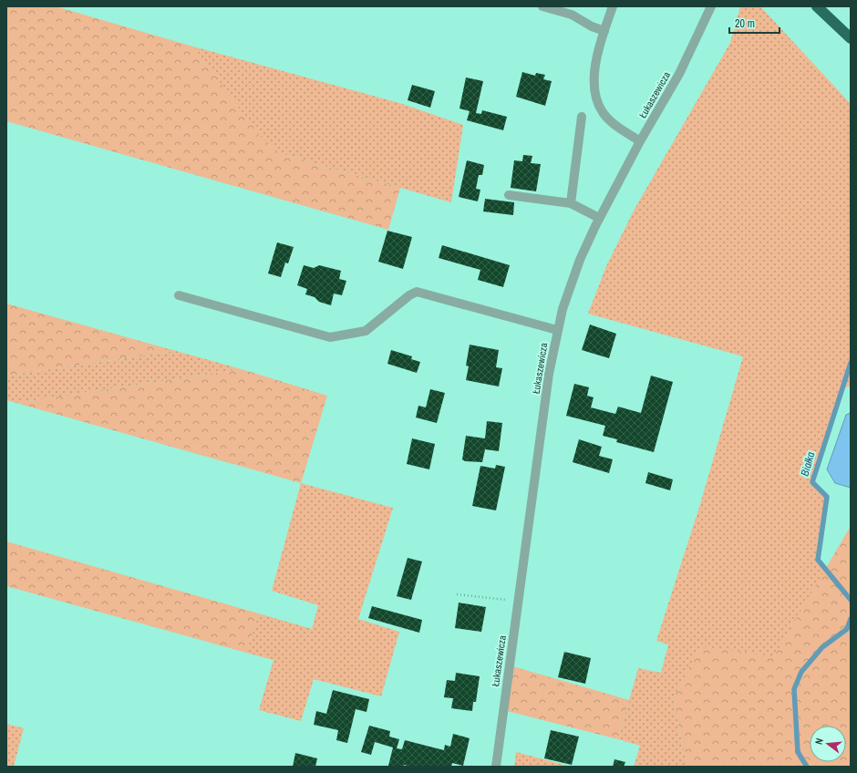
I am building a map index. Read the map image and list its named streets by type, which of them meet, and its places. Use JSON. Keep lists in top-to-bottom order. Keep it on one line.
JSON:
{"streets":{"street":["Łukaszewicza"]},"water":["Białka"],"scale_bar":"20 m","north":"left"}
